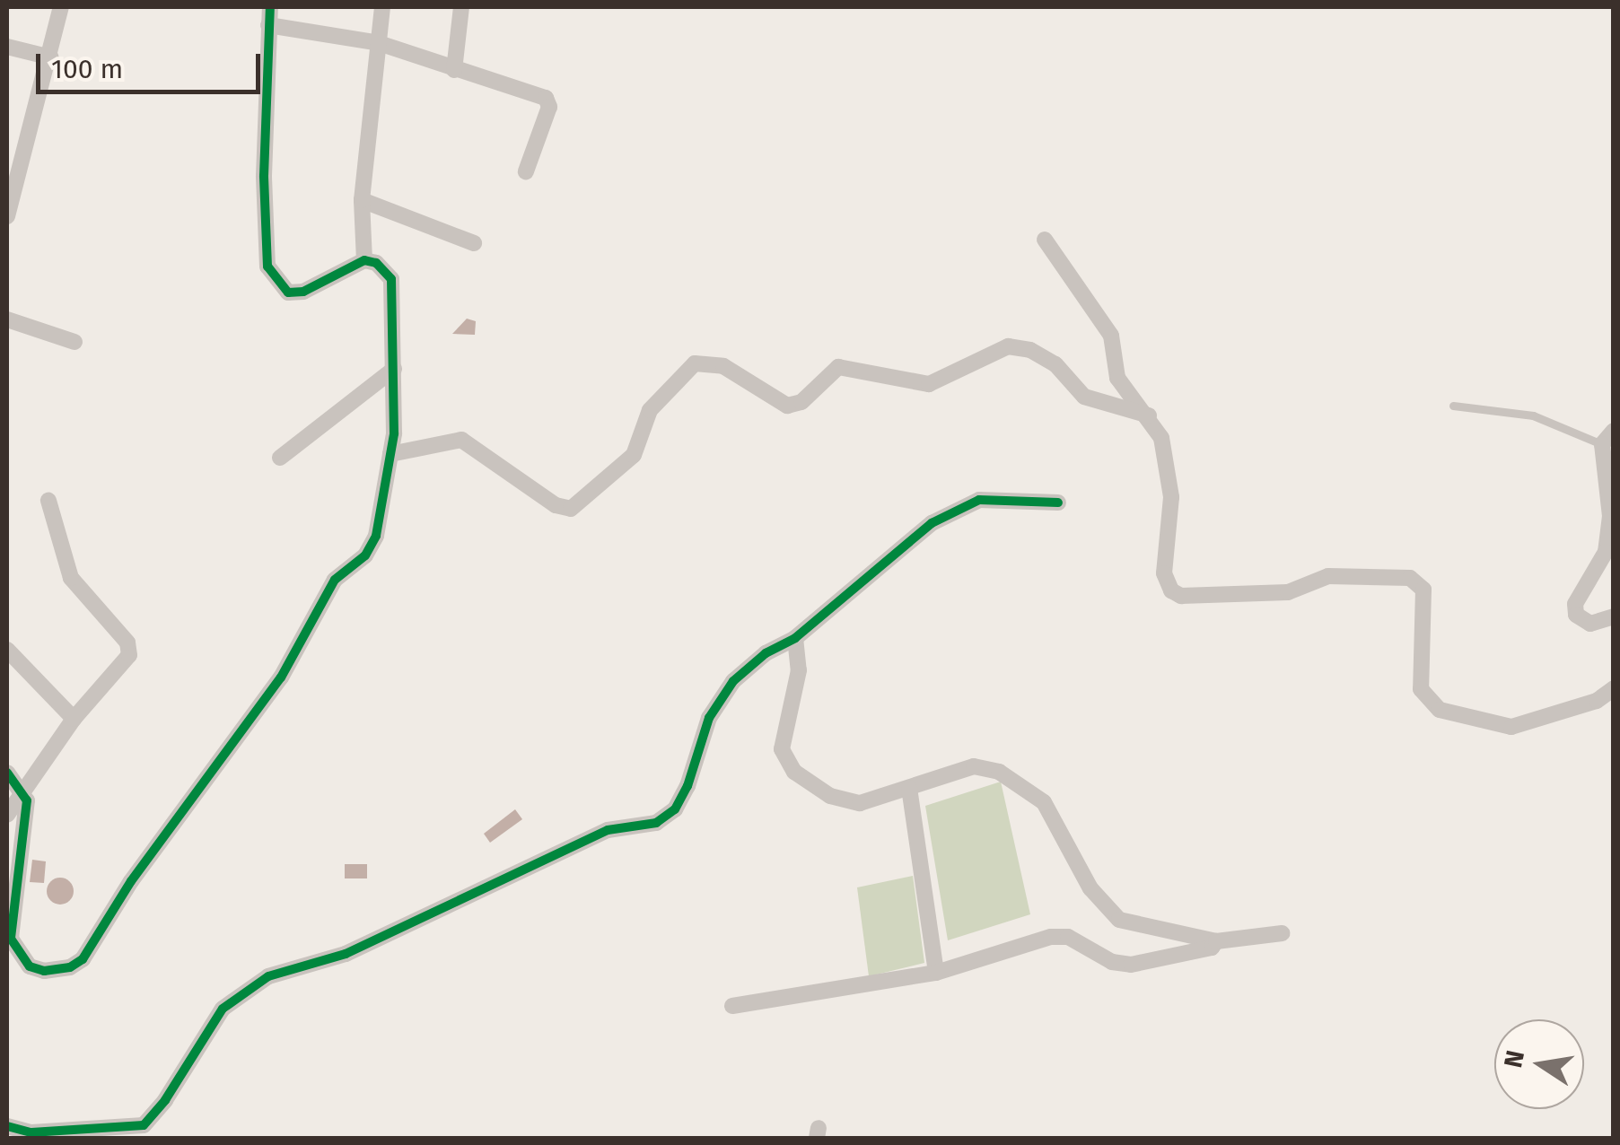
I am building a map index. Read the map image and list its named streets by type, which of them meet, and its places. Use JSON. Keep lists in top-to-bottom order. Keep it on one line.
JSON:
{"scale_bar":"100 m","north":"left"}
